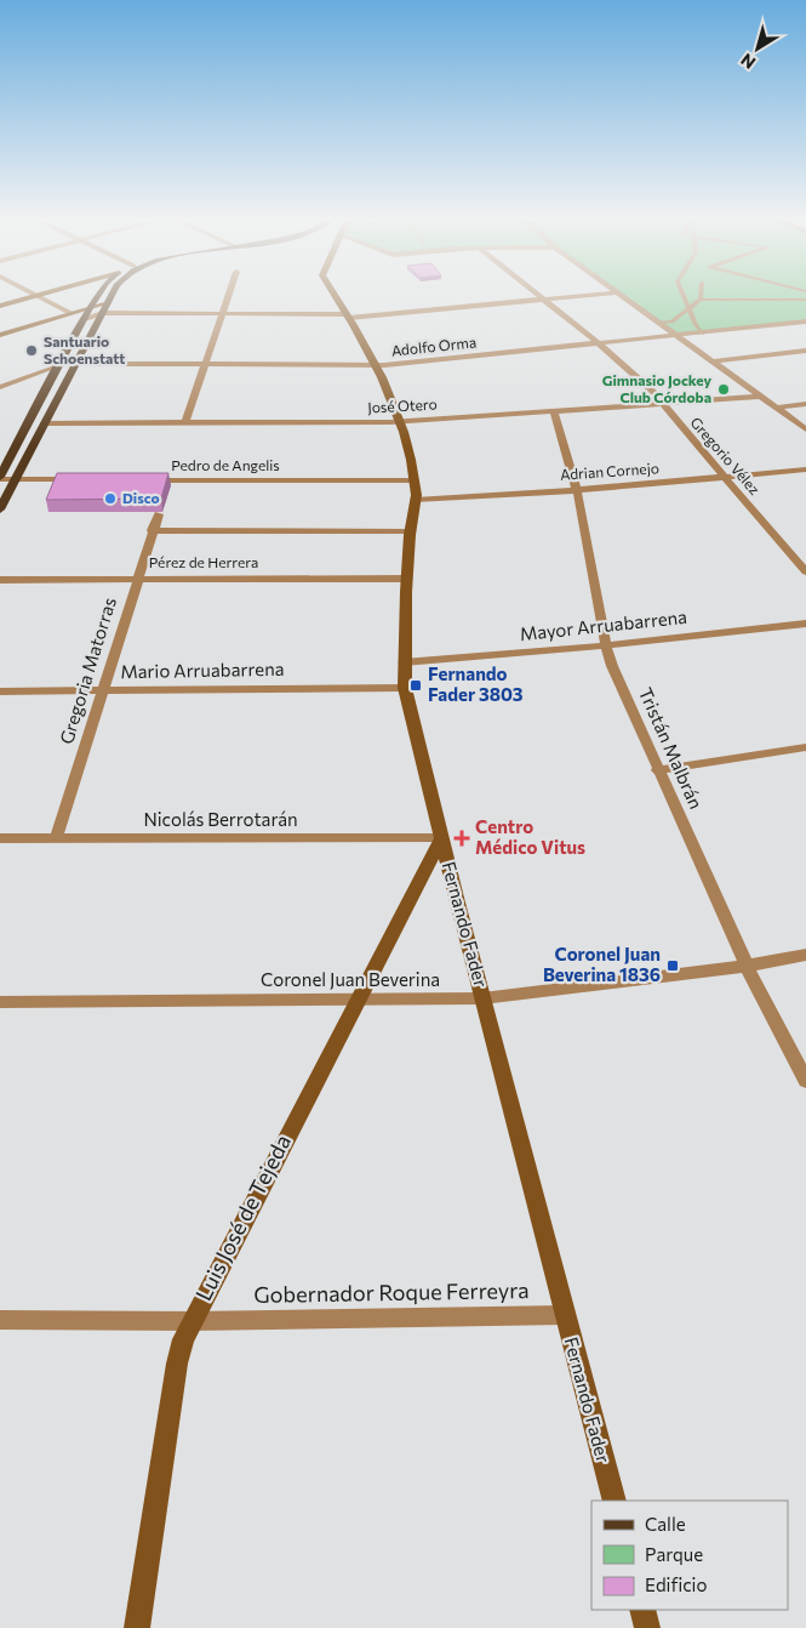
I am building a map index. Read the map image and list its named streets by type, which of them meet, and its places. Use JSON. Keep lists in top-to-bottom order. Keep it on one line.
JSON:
{"streets":{"main road":["Fernando Fader","Luis José de Tejeda"],"street":["Adolfo Orma","José Otero","Gregorio Vélez","Pedro de Angelis","Adrian Cornejo","Pérez de Herrera","Mayor Arruabarrena","Gregoria Matorras","Mario Arruabarrena","Tristán Malbrán","Nicolás Berrotarán","Coronel Juan Beverina","Gobernador Roque Ferreyra"]},"crossings":[["Adolfo Orma","Gregorio Vélez"],["Adolfo Orma","Fernando Fader"],["José Otero","Gregorio Vélez"],["José Otero","Tristán Malbrán"],["José Otero","Fernando Fader"],["Gregorio Vélez","Adrian Cornejo"],["Pedro de Angelis","Fernando Fader"],["Adrian Cornejo","Tristán Malbrán"],["Adrian Cornejo","Fernando Fader"],["Pérez de Herrera","Gregoria Matorras"],["Pérez de Herrera","Fernando Fader"],["Mayor Arruabarrena","Tristán Malbrán"],["Mayor Arruabarrena","Fernando Fader"],["Gregoria Matorras","Mario Arruabarrena"],["Gregoria Matorras","Nicolás Berrotarán"],["Mario Arruabarrena","Fernando Fader"],["Tristán Malbrán","Coronel Juan Beverina"],["Nicolás Berrotarán","Fernando Fader"],["Nicolás Berrotarán","Luis José de Tejeda"],["Fernando Fader","Coronel Juan Beverina"],["Fernando Fader","Luis José de Tejeda"],["Fernando Fader","Gobernador Roque Ferreyra"],["Coronel Juan Beverina","Luis José de Tejeda"],["Luis José de Tejeda","Gobernador Roque Ferreyra"]],"places":{"other":["Santuario Schoenstatt","Gimnasio Jockey Club Córdoba","Disco"],"transit":["Fernando Fader 3803","Coronel Juan Beverina 1836"],"health":["Centro Médico Vitus"]},"legend":["Calle","Parque","Edificio"],"north":"bottom left"}
